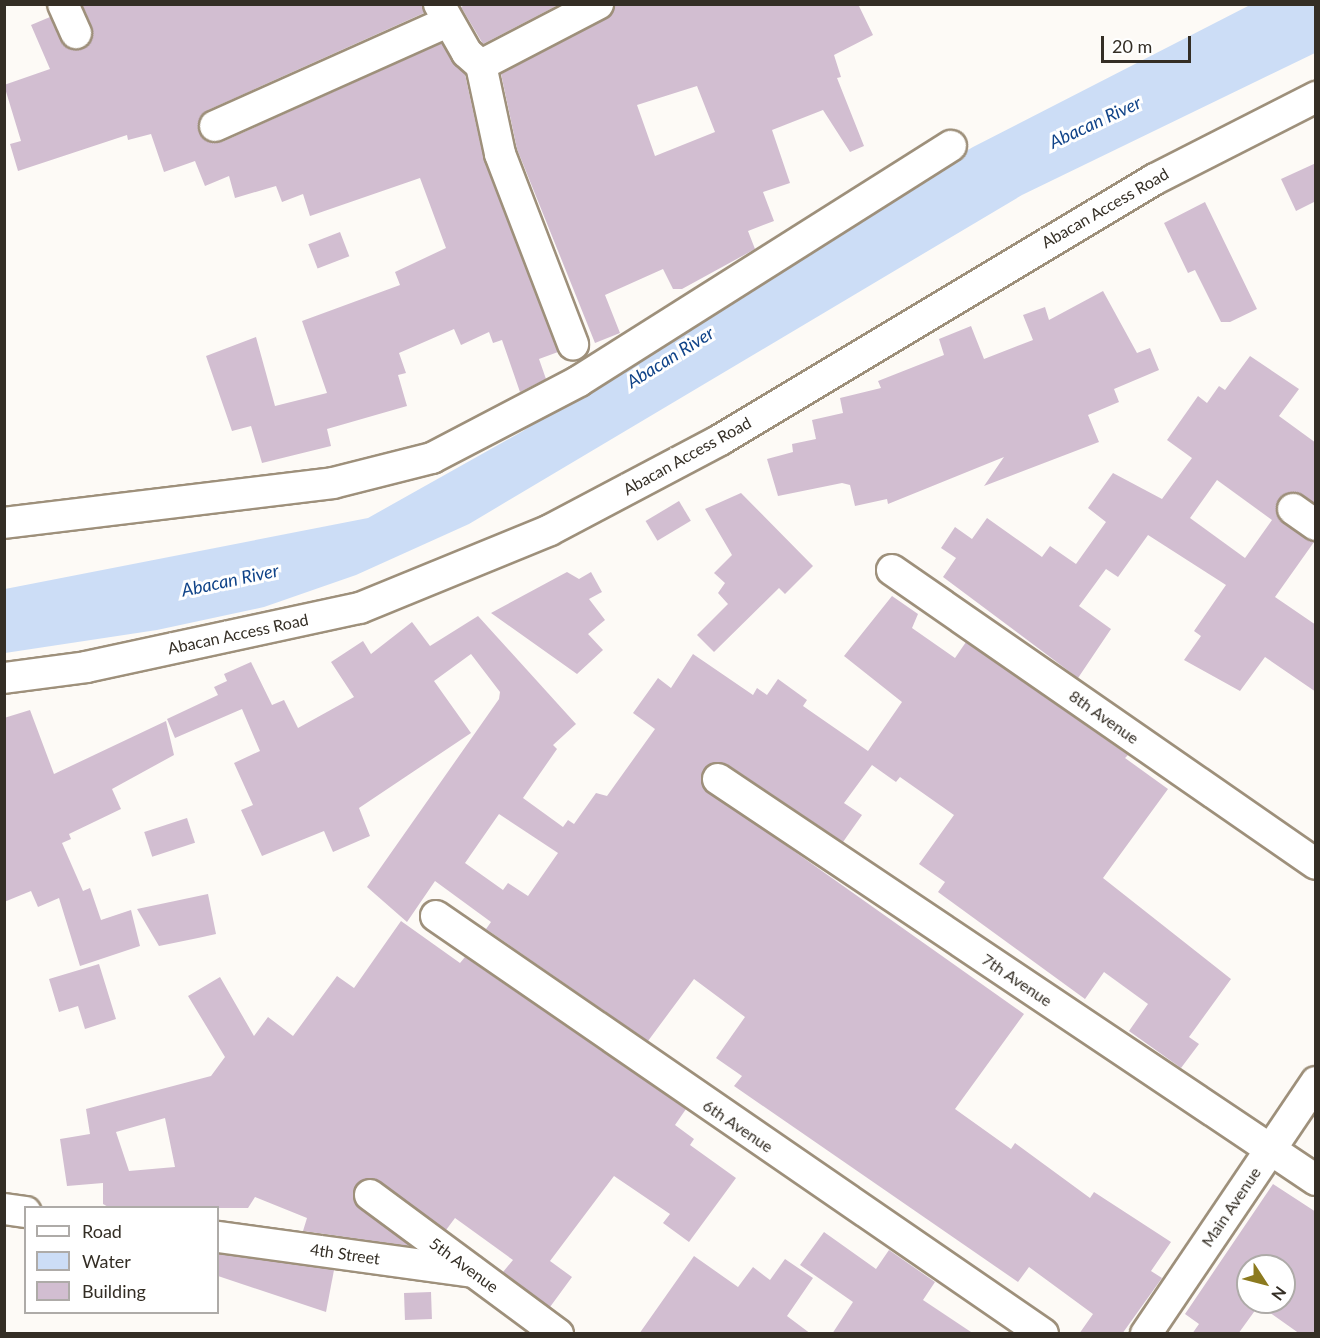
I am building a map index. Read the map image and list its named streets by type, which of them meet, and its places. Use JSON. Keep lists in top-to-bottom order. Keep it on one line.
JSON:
{"streets":{"street":["Abacan Access Road","8th Avenue","7th Avenue","6th Avenue","Main Avenue","4th Street","5th Avenue"]},"crossings":[["7th Avenue","Main Avenue"],["4th Street","5th Avenue"]],"water":["Abacan River"],"legend":["Road","Water","Building"],"scale_bar":"20 m","north":"bottom right"}
